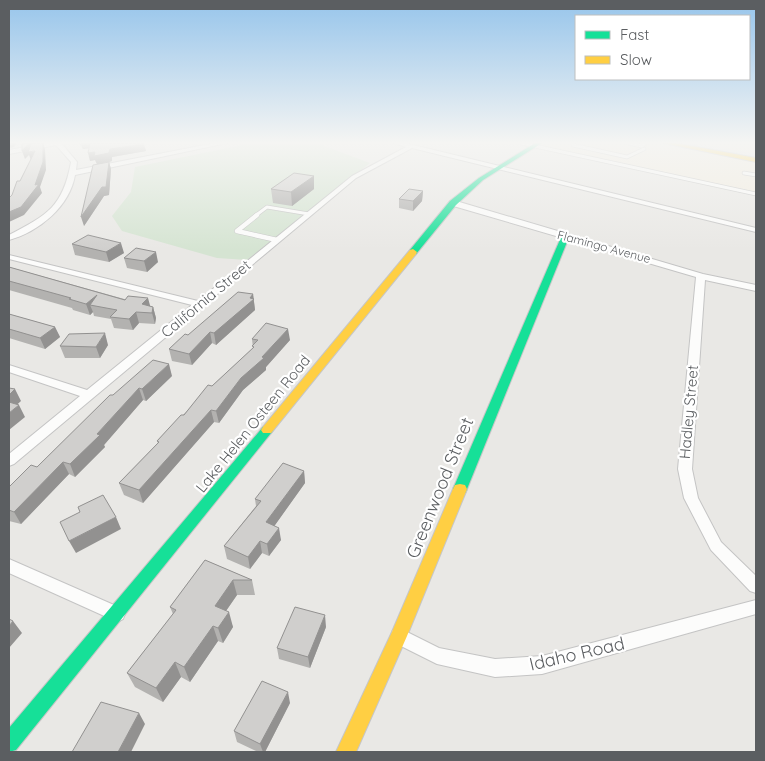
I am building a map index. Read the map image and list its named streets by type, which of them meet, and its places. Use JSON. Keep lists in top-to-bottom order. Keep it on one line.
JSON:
{"streets":{"street":["Flamingo Avenue","California Street","Hadley Street","Lake Helen Osteen Road","Greenwood Street","Idaho Road"]},"crossings":[["Flamingo Avenue","Hadley Street"],["Flamingo Avenue","Lake Helen Osteen Road"],["Flamingo Avenue","Greenwood Street"],["Greenwood Street","Idaho Road"]],"legend":["Fast","Slow"]}
